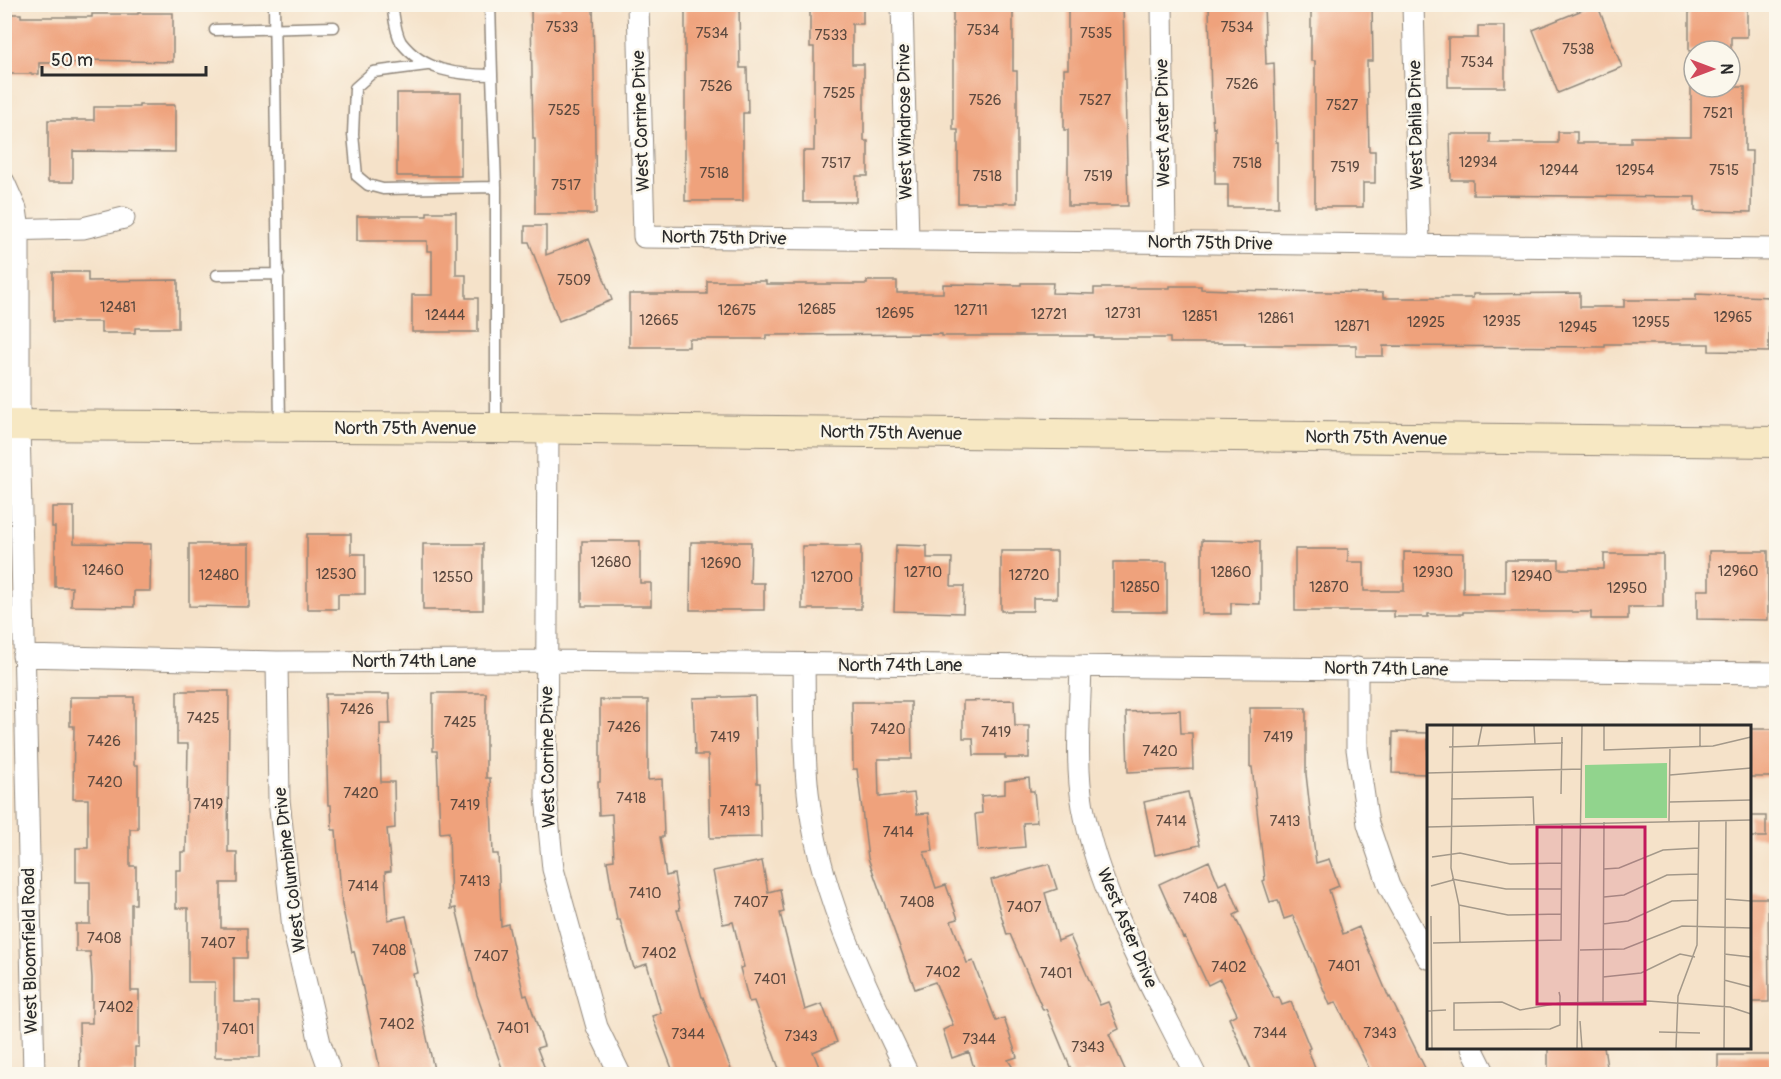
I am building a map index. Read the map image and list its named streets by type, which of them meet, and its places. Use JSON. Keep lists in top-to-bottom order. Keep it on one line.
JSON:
{"streets":{"main road":["North 75th Avenue"],"street":["West Corrine Drive","West Windrose Drive","West Aster Drive","West Dahlia Drive","North 75th Drive","North 74th Lane","West Columbine Drive","West Bloomfield Road"]},"crossings":[["West Corrine Drive","North 75th Drive"],["West Corrine Drive","North 75th Avenue"],["West Corrine Drive","North 74th Lane"],["West Windrose Drive","North 75th Drive"],["West Aster Drive","North 75th Drive"],["West Aster Drive","North 74th Lane"],["West Dahlia Drive","North 75th Drive"],["North 75th Avenue","West Bloomfield Road"],["North 74th Lane","West Columbine Drive"],["North 74th Lane","West Bloomfield Road"]],"house_numbers":["7533","7534","7534","7534","7535","7533","7538","7534","7526","7526","7525","7526","7527","7527","7525","7521","12934","7517","7518","7519","12944","12954","7515","7518","7518","7519","7517","7509","12481","12685","12675","12711","12695","12731","12721","12444","12851","12965","12861","12665","12935","12925","12955","12871","12945","12680","12690","12460","12960","12710","12860","12930","12530","12480","12720","12940","12550","12700","12850","12870","12950","7426","7425","7425","7426","7420","7419","7419","7419","7426","7420","7420","7420","7418","7419","7419","7413","7414","7413","7414","7413","7414","7410","7408","7407","7408","7407","7408","7407","7408","7402","7407","7401","7402","7402","7401","7401","7402","7402","7401","7401","7344","7343","7344","7343","7344","7343"],"scale_bar":"50 m","north":"right"}
